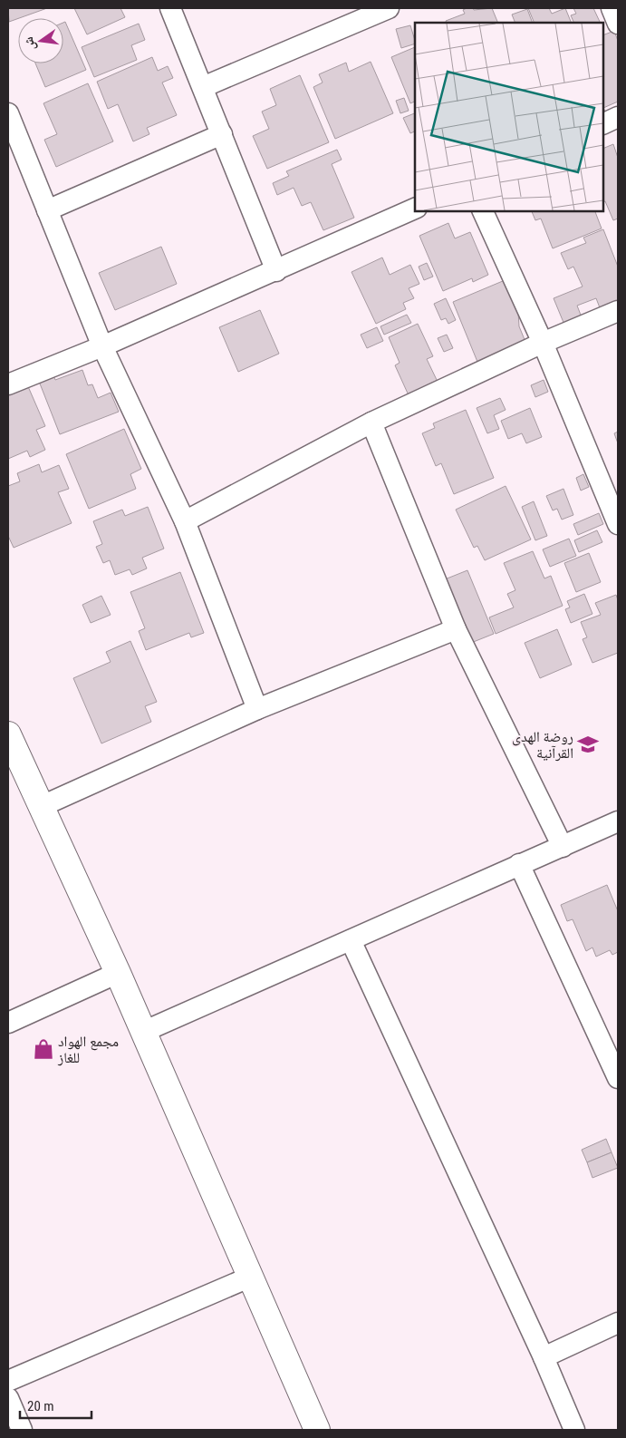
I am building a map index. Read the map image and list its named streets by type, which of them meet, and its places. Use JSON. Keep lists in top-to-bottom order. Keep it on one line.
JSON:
{"places":{"school or university":["روضة الهدى القرآنية"],"shop":["مجمع الهواد للغاز"]},"scale_bar":"20 m","north":"left"}
